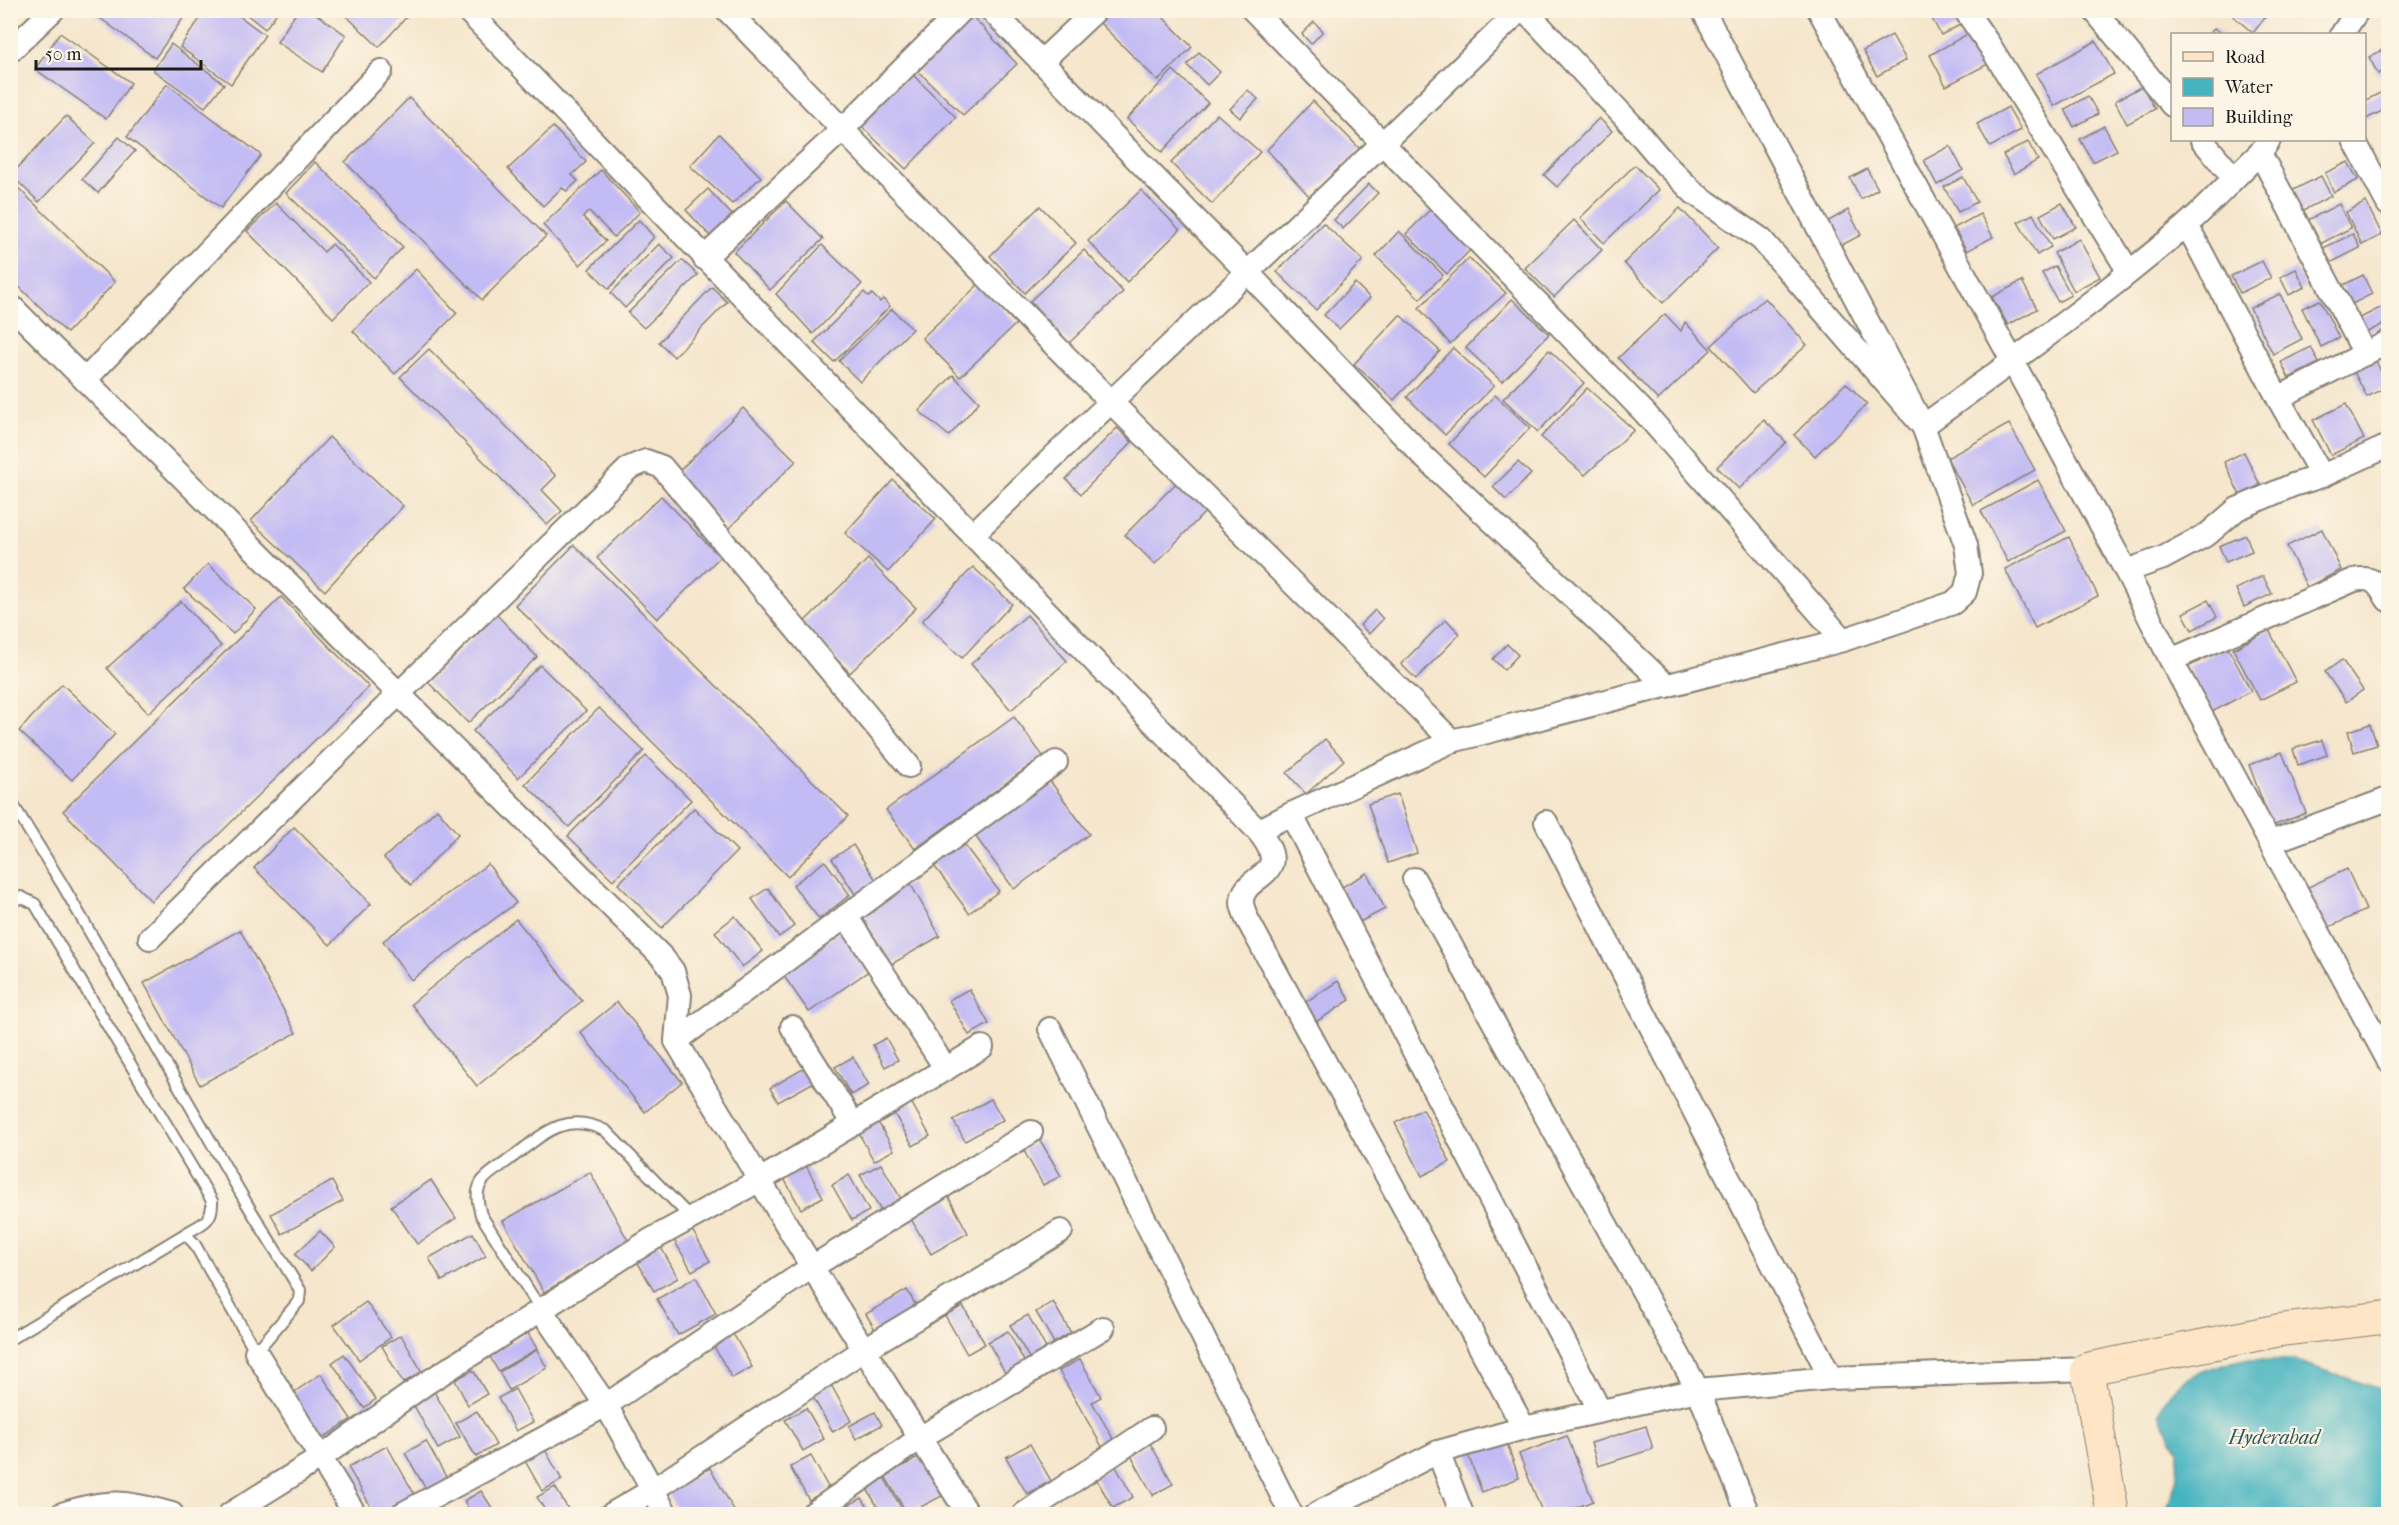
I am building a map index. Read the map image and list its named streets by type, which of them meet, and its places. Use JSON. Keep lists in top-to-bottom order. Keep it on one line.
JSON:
{"water":["Hyderabad"],"legend":["Road","Water","Building"],"scale_bar":"50 m"}
